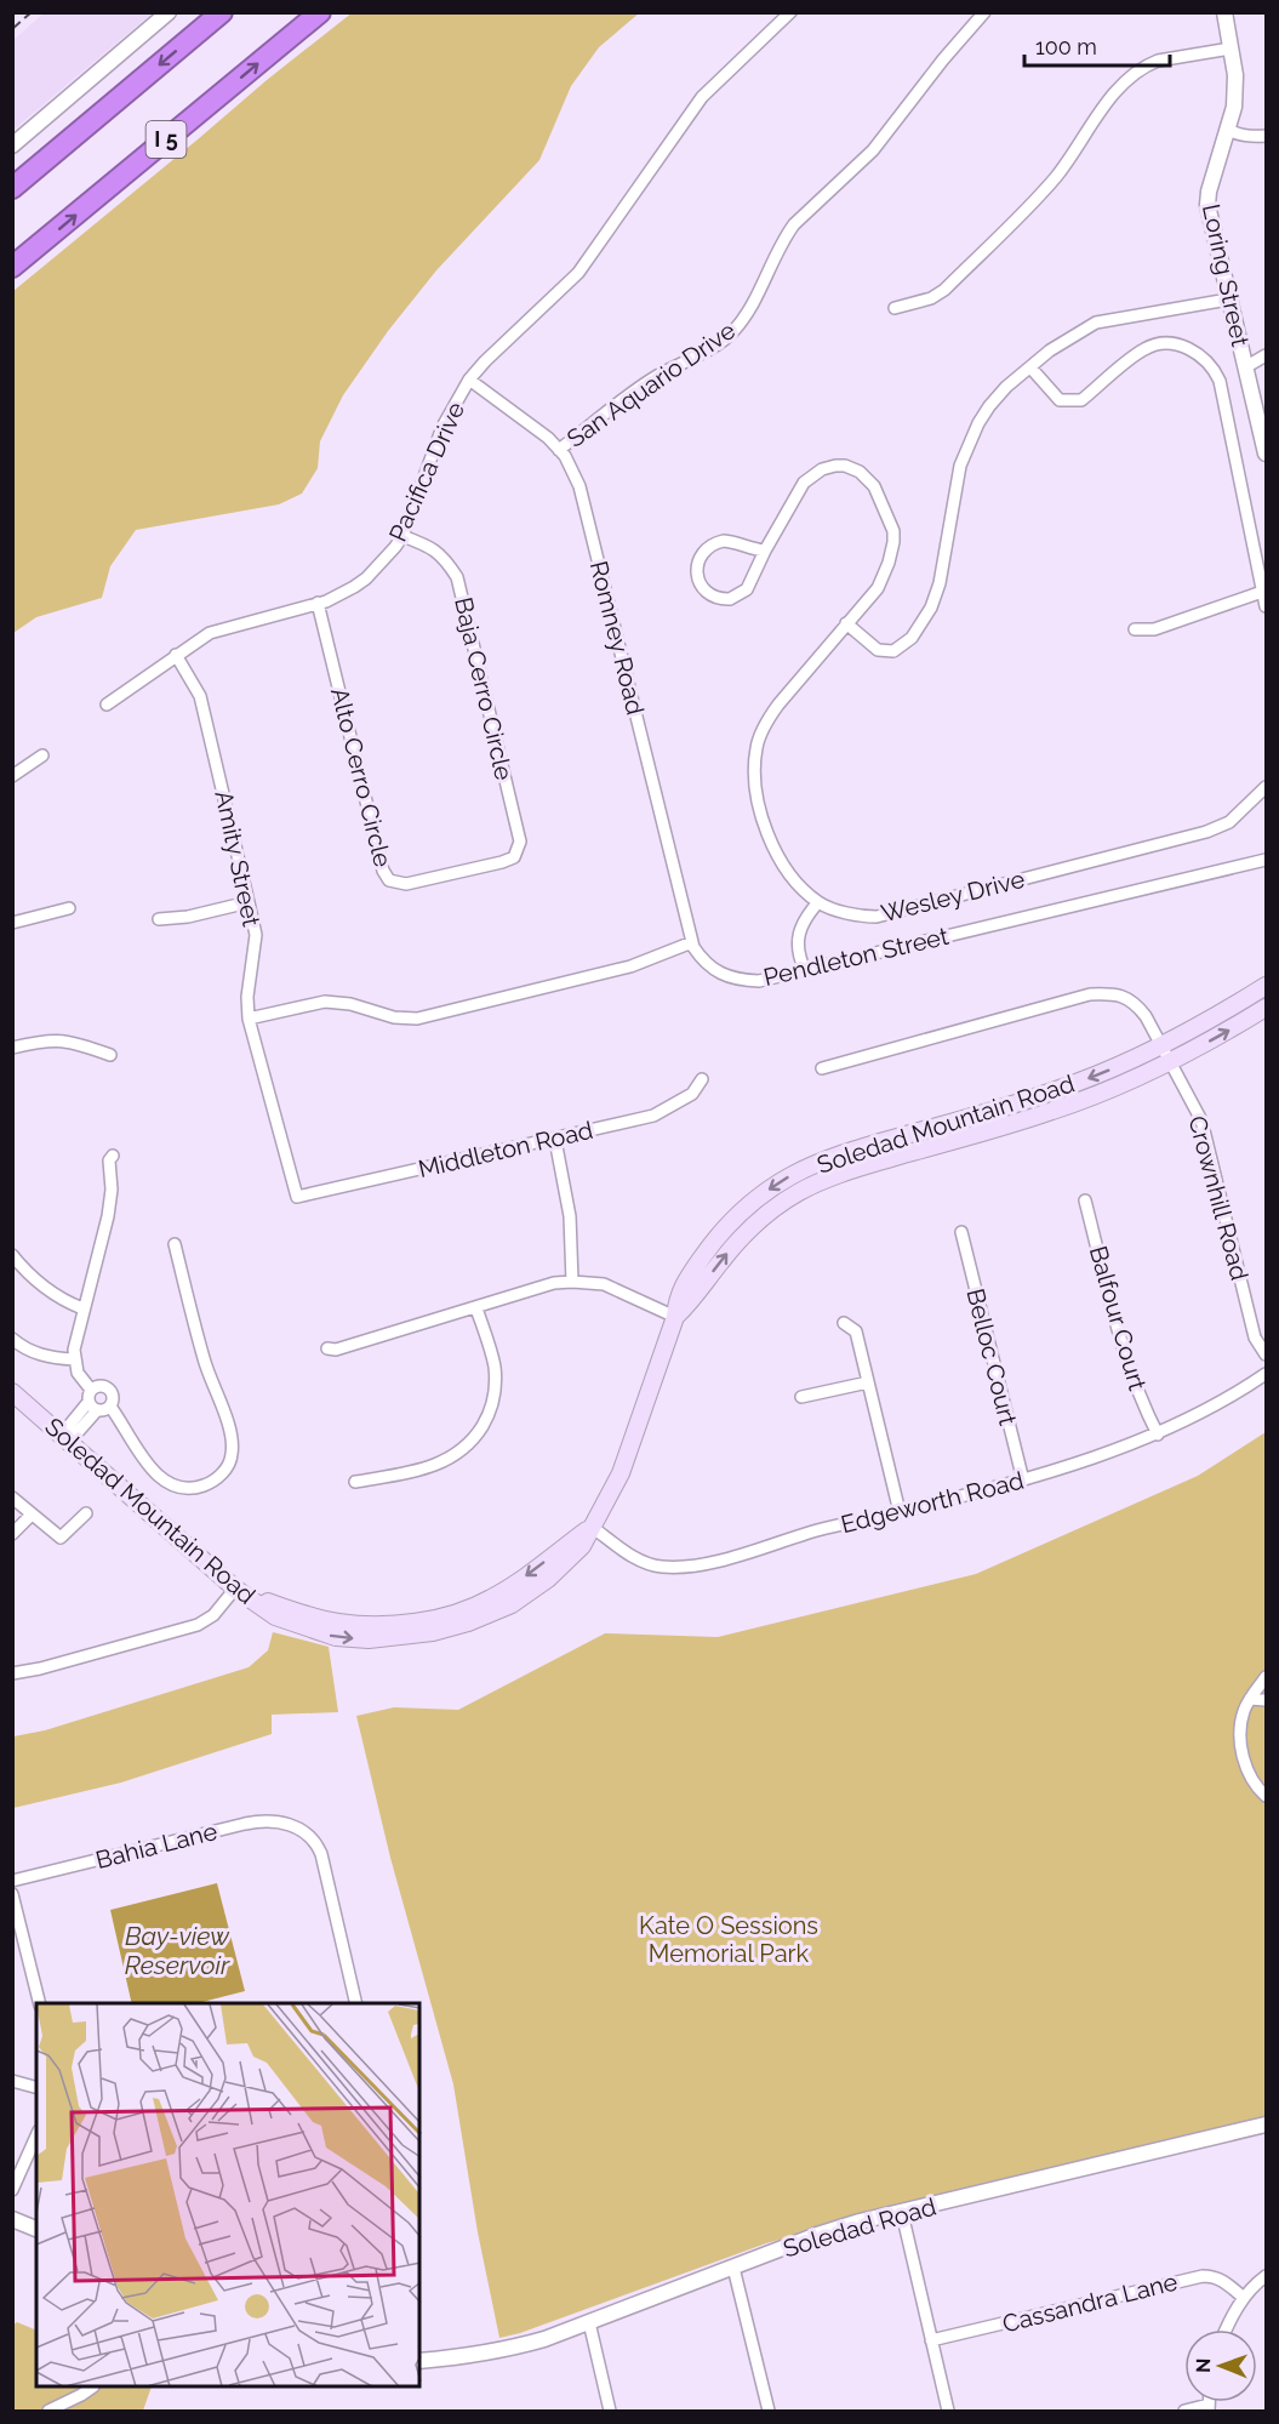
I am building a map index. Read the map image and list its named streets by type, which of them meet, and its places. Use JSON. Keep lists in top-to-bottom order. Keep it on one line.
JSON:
{"streets":{"highway":["I 5"],"main road":["Soledad Mountain Road"],"street":["Loring Street","San Aquario Drive","Pacifica Drive","Romney Road","Baja Cerro Circle","Alto Cerro Circle","Amity Street","Wesley Drive","Pendleton Street","Middleton Road","Crownhill Road","Balfour Court","Belloc Court","Edgeworth Road","Bahia Lane","Soledad Road","Cassandra Lane"]},"crossings":[["San Aquario Drive","Romney Road"],["Pacifica Drive","Romney Road"],["Pacifica Drive","Baja Cerro Circle"],["Pacifica Drive","Alto Cerro Circle"],["Pacifica Drive","Amity Street"],["Romney Road","Pendleton Street"],["Baja Cerro Circle","Alto Cerro Circle"],["Amity Street","Middleton Road"],["Soledad Mountain Road","Crownhill Road"],["Soledad Mountain Road","Edgeworth Road"],["Balfour Court","Edgeworth Road"],["Belloc Court","Edgeworth Road"]],"water":["Bay-view Reservoir"],"parks":["Kate O Sessions Memorial Park"],"scale_bar":"100 m","north":"left"}
